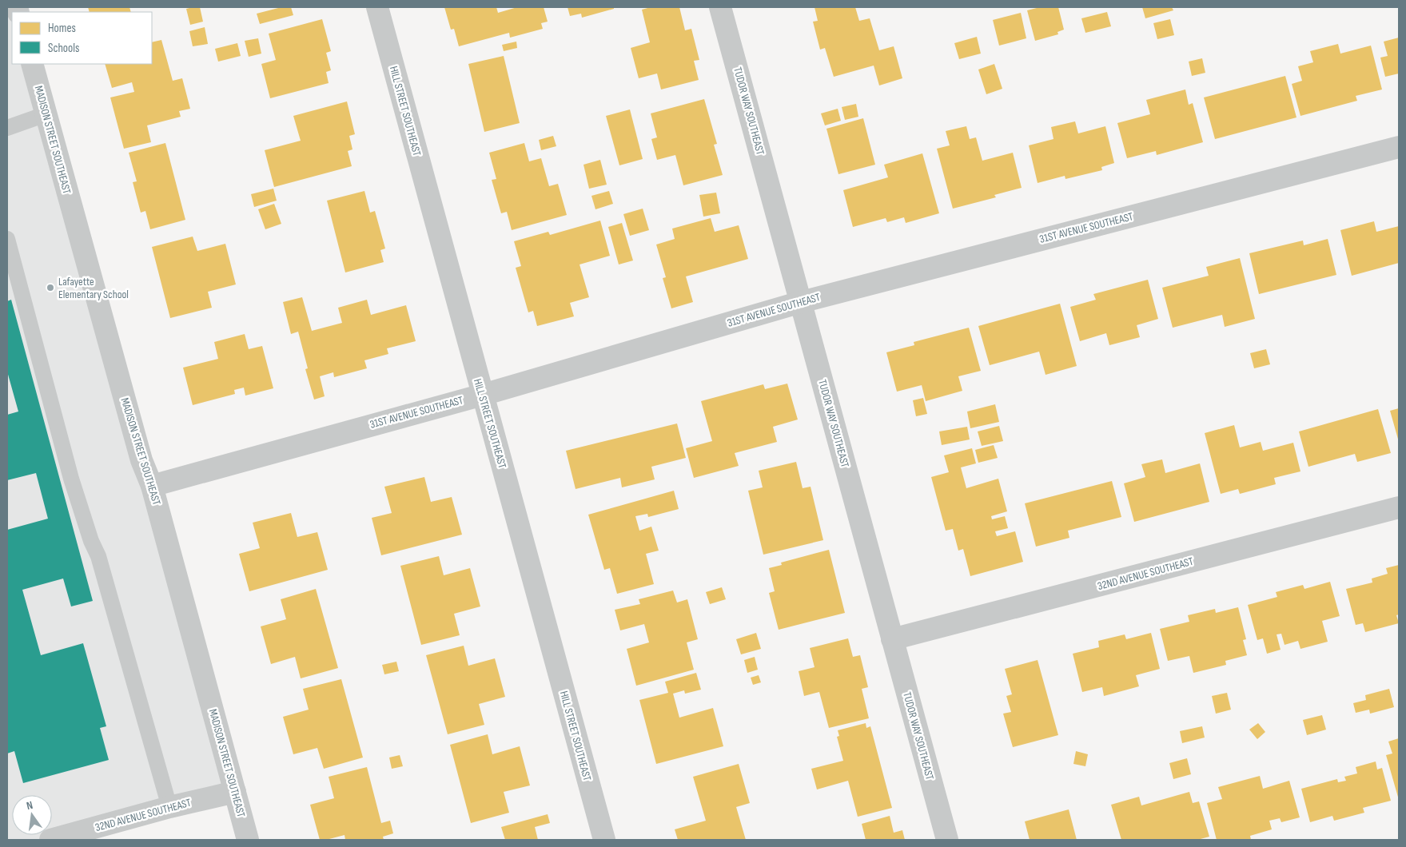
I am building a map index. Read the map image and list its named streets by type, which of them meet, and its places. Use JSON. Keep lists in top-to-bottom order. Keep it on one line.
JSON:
{"streets":{"street":["HILL STREET SOUTHEAST","TUDOR WAY SOUTHEAST","MADISON STREET SOUTHEAST","31ST AVENUE SOUTHEAST","32ND AVENUE SOUTHEAST"]},"crossings":[["HILL STREET SOUTHEAST","31ST AVENUE SOUTHEAST"],["TUDOR WAY SOUTHEAST","31ST AVENUE SOUTHEAST"],["TUDOR WAY SOUTHEAST","32ND AVENUE SOUTHEAST"],["MADISON STREET SOUTHEAST","31ST AVENUE SOUTHEAST"],["MADISON STREET SOUTHEAST","32ND AVENUE SOUTHEAST"]],"places":["Lafayette Elementary School"],"legend":["Homes","Schools"],"north":"top"}
